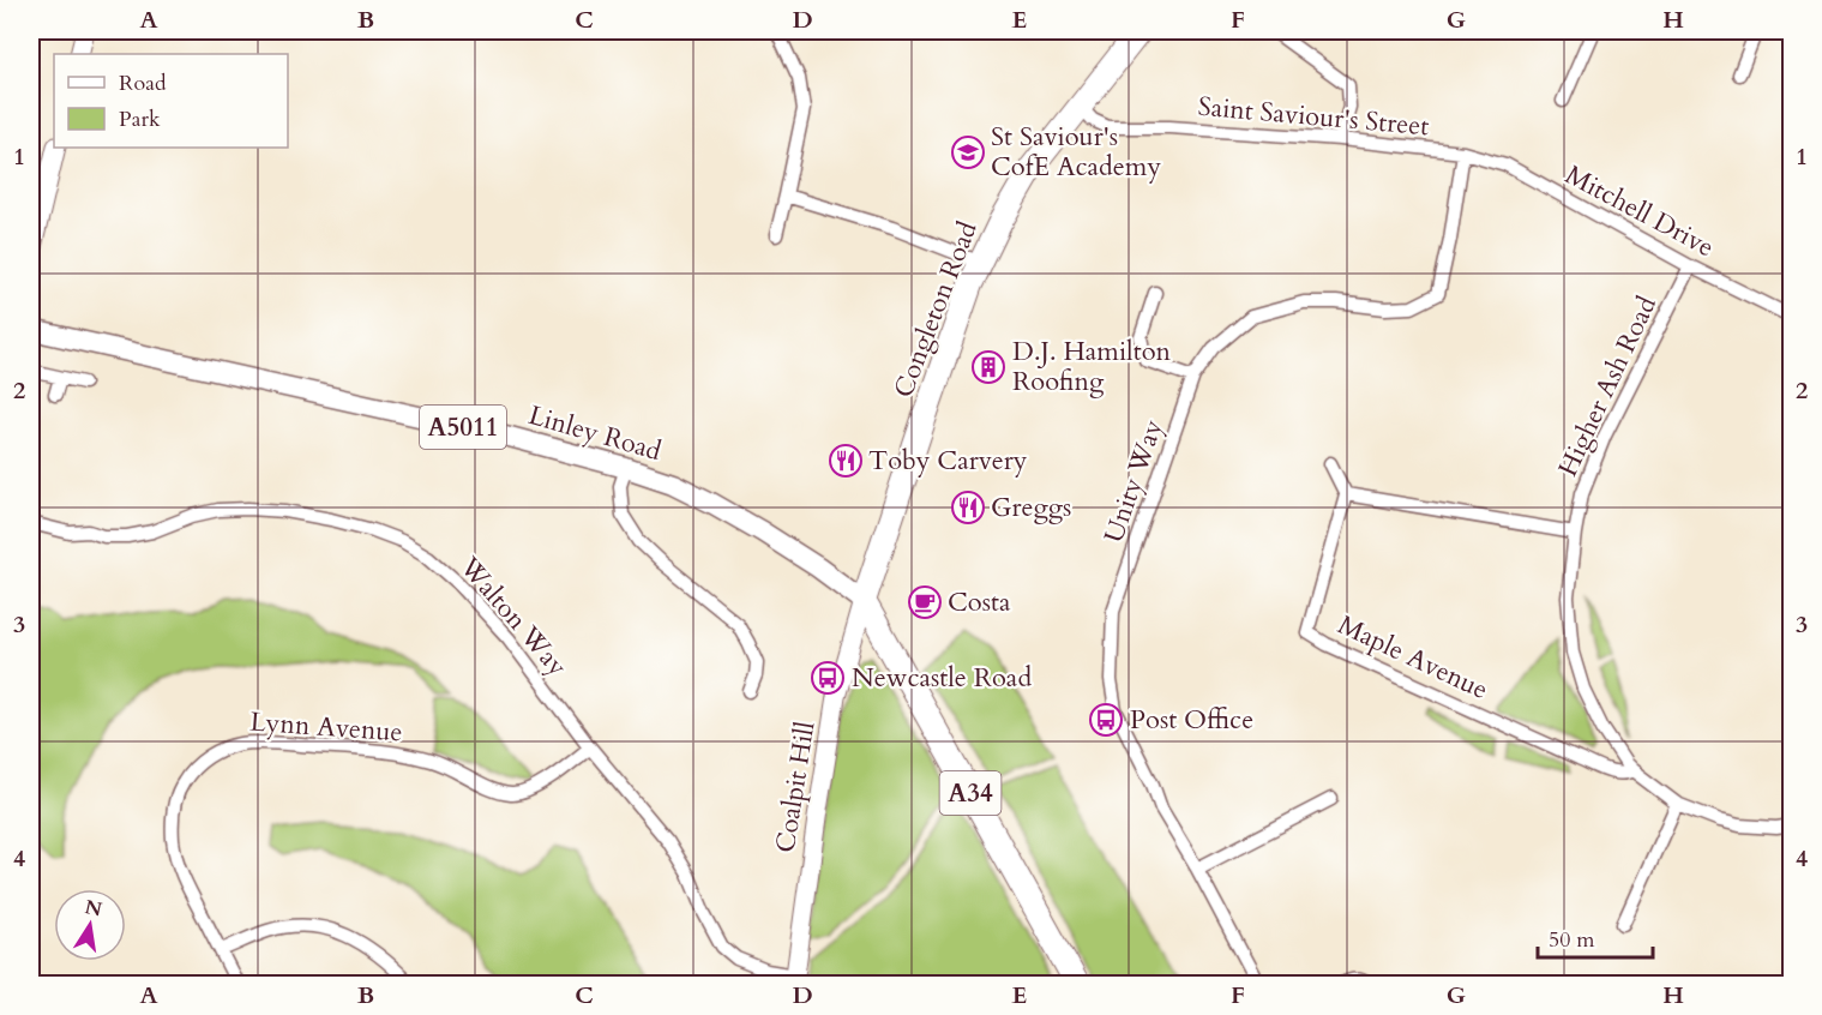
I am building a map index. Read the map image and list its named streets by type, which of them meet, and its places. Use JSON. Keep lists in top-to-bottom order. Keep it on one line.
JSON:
{"streets":{"highway":["Congleton Road","A34"],"main road":["A5011","Linley Road"],"street":["Saint Saviour's Street","Mitchell Drive","Higher Ash Road","Unity Way","Walton Way","Maple Avenue","Lynn Avenue","Coalpit Hill"]},"crossings":[["Saint Saviour's Street","Mitchell Drive"],["Saint Saviour's Street","Congleton Road"],["Saint Saviour's Street","Unity Way"],["Mitchell Drive","Higher Ash Road"],["Mitchell Drive","Unity Way"],["Congleton Road","Linley Road"],["Congleton Road","Coalpit Hill"],["Congleton Road","A34"],["Higher Ash Road","Maple Avenue"],["Linley Road","Coalpit Hill"],["Linley Road","A34"],["Walton Way","Lynn Avenue"],["Walton Way","Coalpit Hill"],["Coalpit Hill","A34"]],"places":{"school or university":["St Saviour's CofE Academy"],"building":["D.J. Hamilton Roofing"],"restaurant":["Toby Carvery","Greggs"],"cafe":["Costa"],"bus stop":["Newcastle Road","Post Office"]},"legend":["Road","Park"],"scale_bar":"50 m","north":"top","grid":{"columns":["A","B","C","D","E","F","G","H"],"rows":["1","2","3","4"]}}
